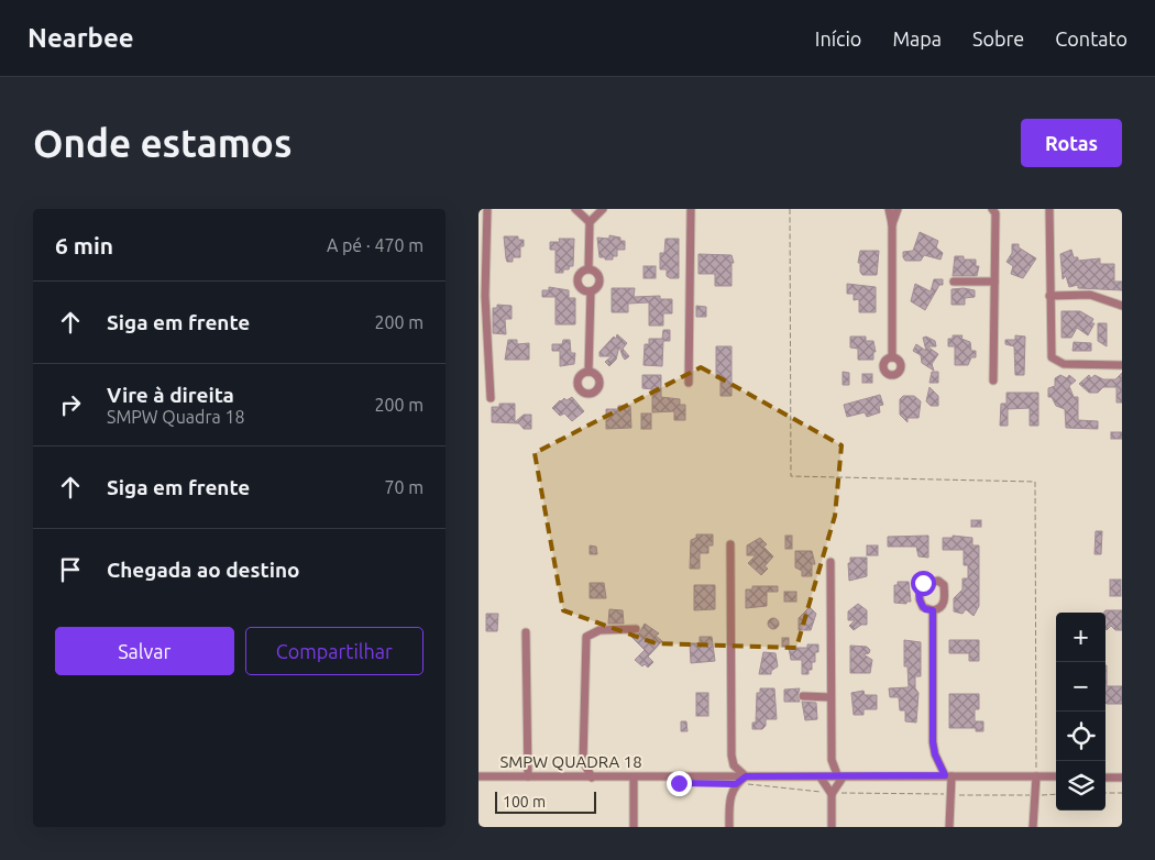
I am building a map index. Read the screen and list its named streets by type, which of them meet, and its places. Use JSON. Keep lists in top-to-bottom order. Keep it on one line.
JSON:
{"streets":{"street":["SMPW QUADRA 18"]},"scale_bar":"100 m","page":{"header":"Nearbee","nav":["Início","Mapa","Sobre","Contato"],"buttons":["Rotas",["Salvar","Compartilhar"]],"title":"Onde estamos","heading":["6 min","A pé · 470 m"],"list":[["Siga em frente","200 m"],["Vire à direita","SMPW Quadra 18","200 m"],["Siga em frente","70 m"],"Chegada ao destino"],"map_buttons":["+","−"],"scale":"100 m"}}
